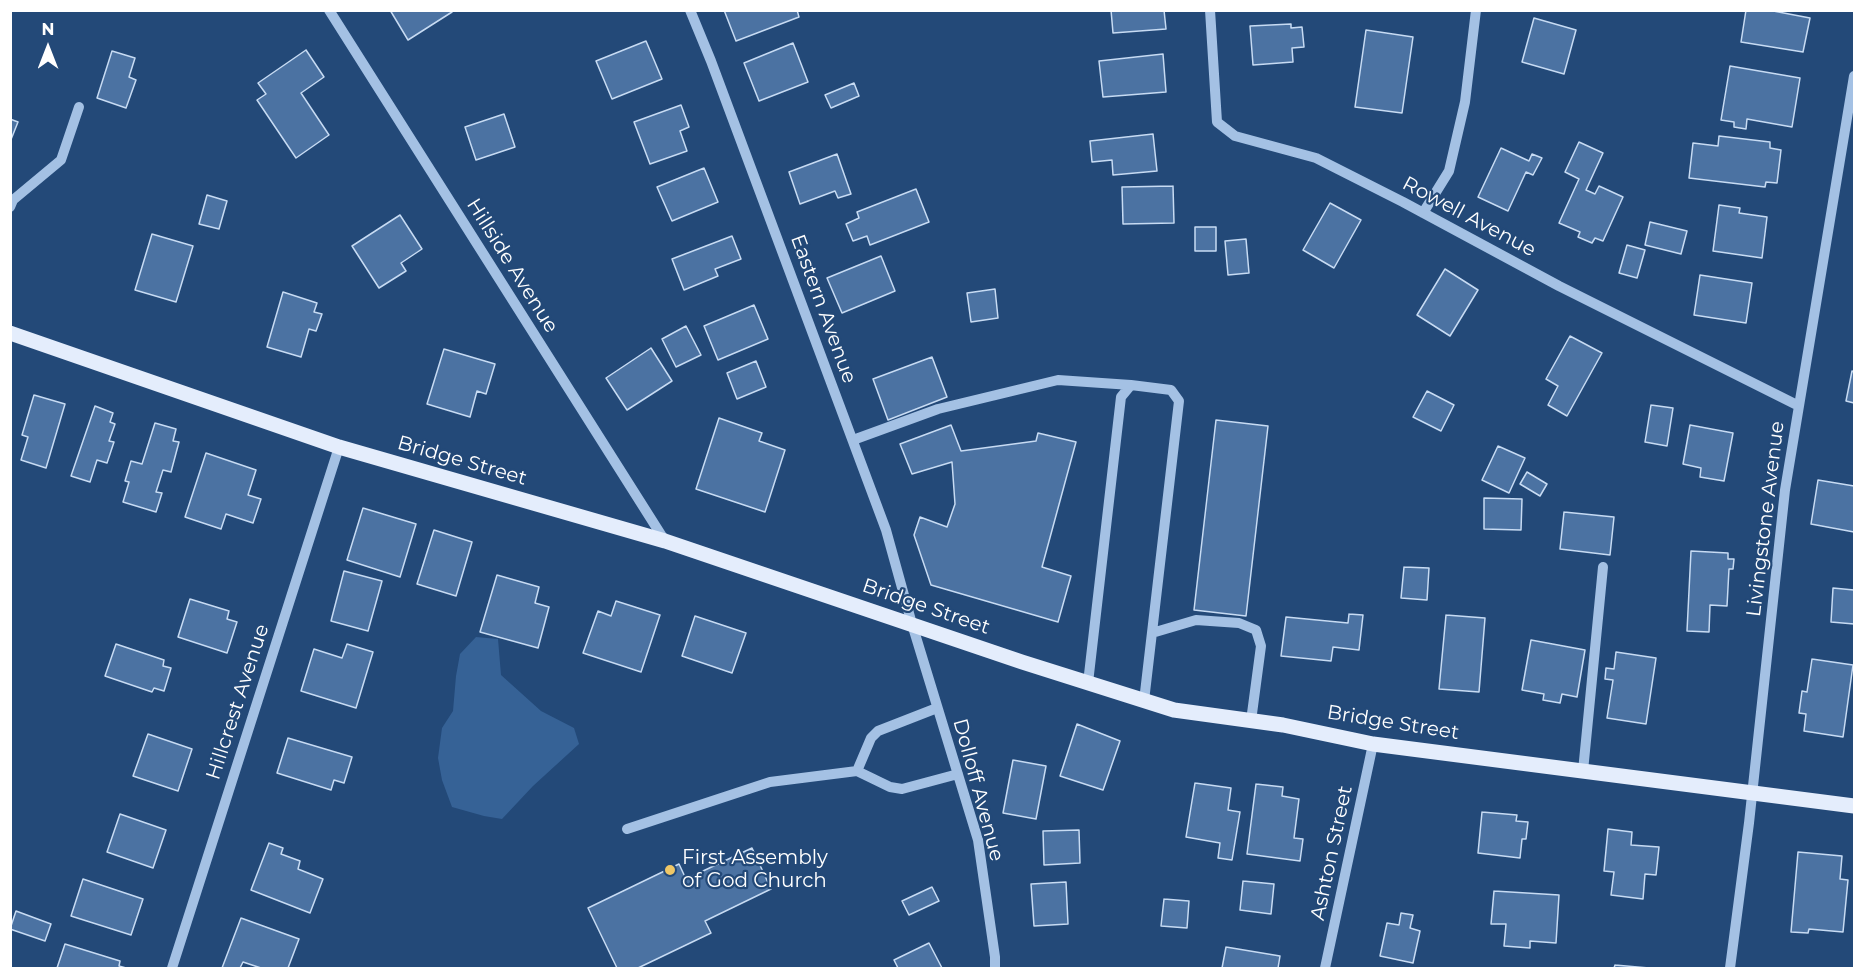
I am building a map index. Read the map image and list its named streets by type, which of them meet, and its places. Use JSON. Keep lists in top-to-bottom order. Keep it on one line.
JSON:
{"streets":{"main road":["Bridge Street"],"street":["Rowell Avenue","Hillside Avenue","Eastern Avenue","Livingstone Avenue","Hillcrest Avenue","Dolloff Avenue","Ashton Street"]},"crossings":[["Rowell Avenue","Livingstone Avenue"],["Hillside Avenue","Bridge Street"],["Eastern Avenue","Bridge Street"],["Eastern Avenue","Dolloff Avenue"],["Bridge Street","Livingstone Avenue"],["Bridge Street","Hillcrest Avenue"],["Bridge Street","Dolloff Avenue"],["Bridge Street","Ashton Street"]],"places":["First Assembly of God Church"],"north":"top"}
